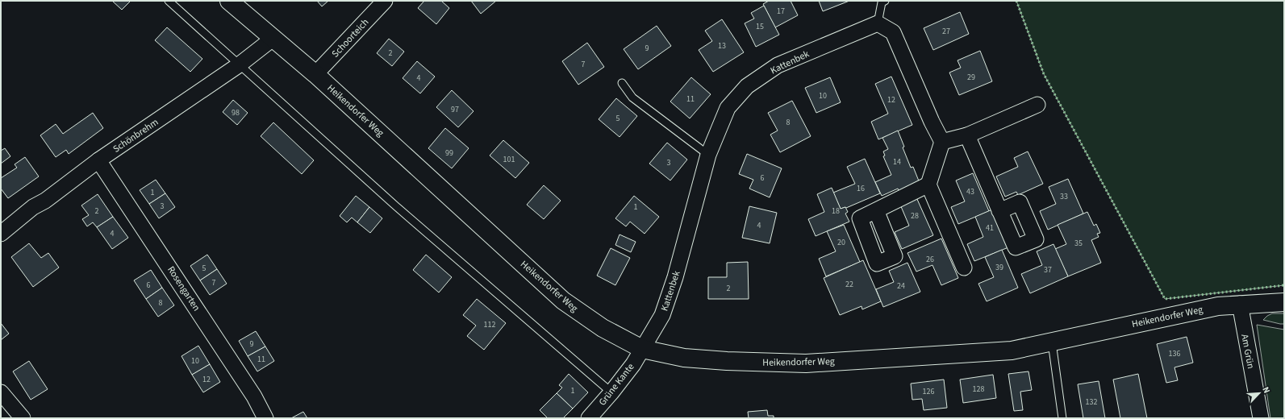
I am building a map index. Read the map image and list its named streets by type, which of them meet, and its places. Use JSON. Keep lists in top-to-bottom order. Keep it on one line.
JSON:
{"streets":{"street":["Schoorteich","Kattenbek","Heikendorfer Weg","Schönbrehm","Rosengarten","Am Grün","Grüne Kante"]},"crossings":[["Schoorteich","Heikendorfer Weg"],["Kattenbek","Heikendorfer Weg"],["Kattenbek","Grüne Kante"],["Heikendorfer Weg","Schönbrehm"],["Heikendorfer Weg","Am Grün"],["Heikendorfer Weg","Grüne Kante"],["Schönbrehm","Rosengarten"]],"house_numbers":["17","15","27","13","9","2","7","29","4","10","11","12","97","98","5","8","99","101","14","3","6","16","43","1","33","3","1","2","18","28","4","41","4","20","35","26","39","5","37","7","22","6","24","2","8","112","9","136","11","10","12","128","1","126","132"],"north":"top right"}
